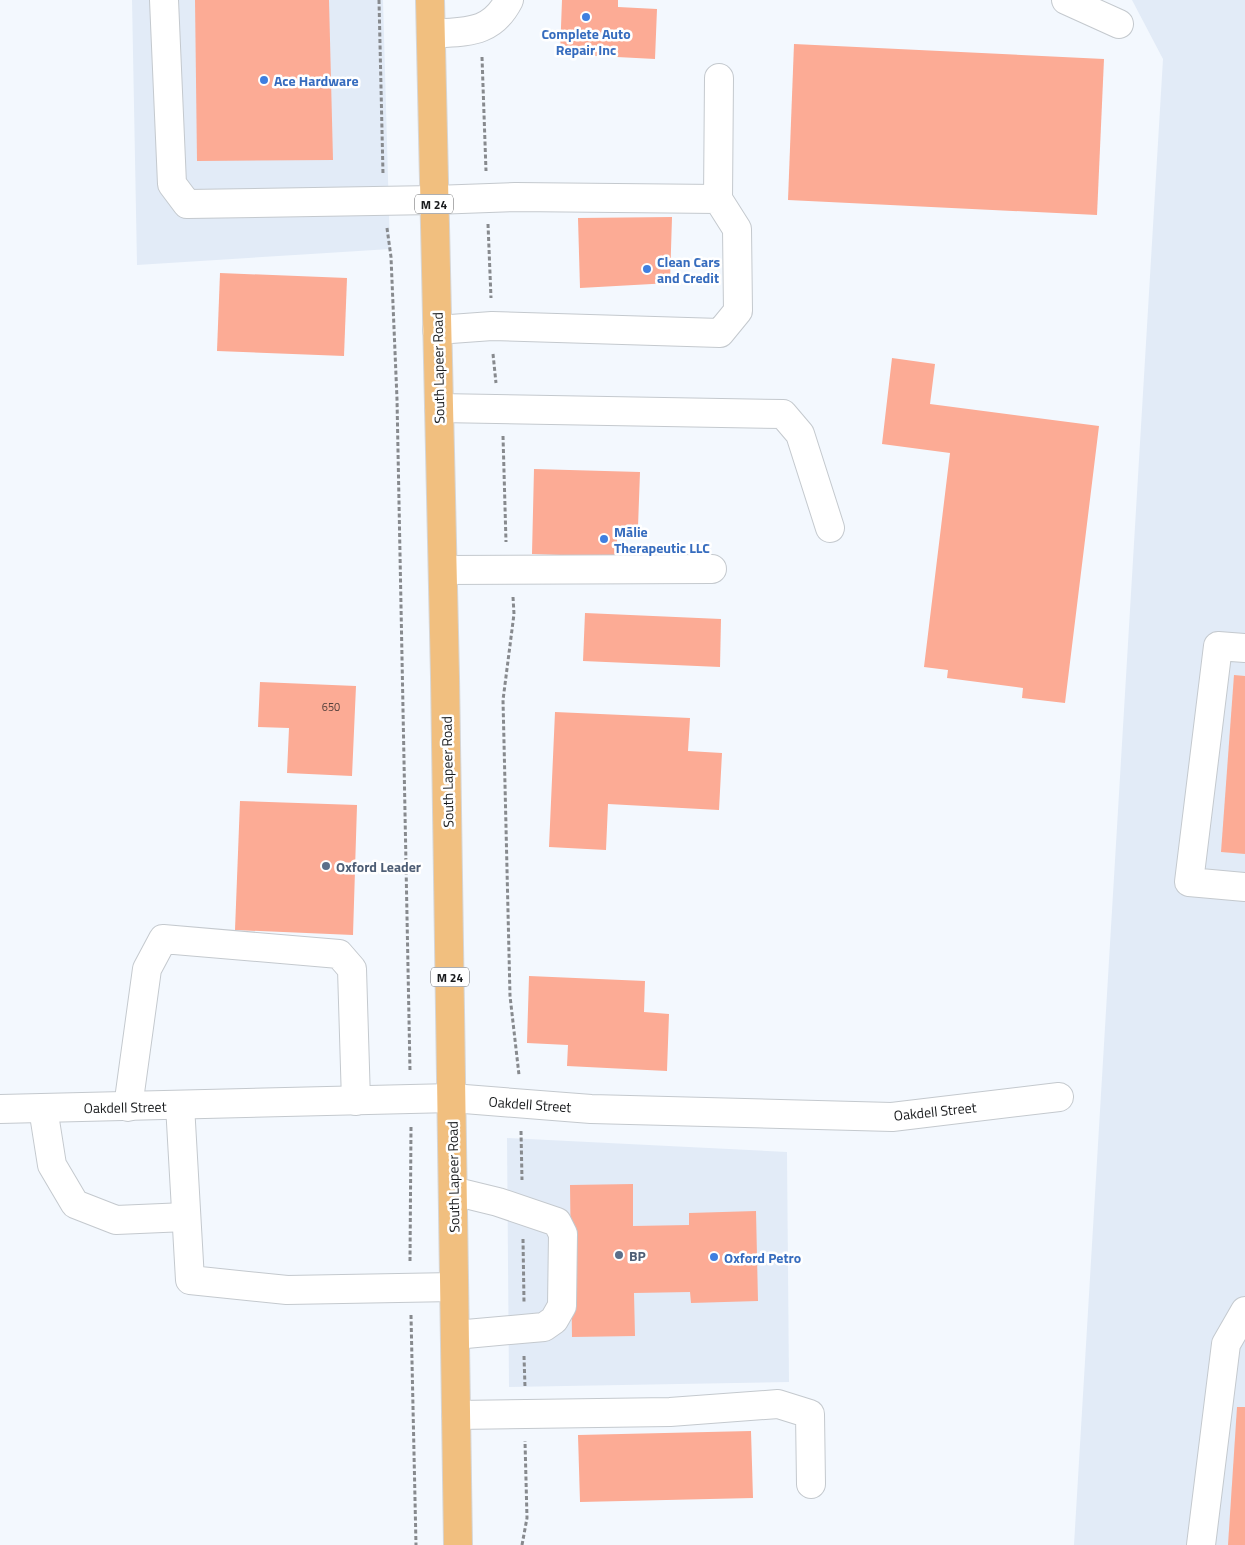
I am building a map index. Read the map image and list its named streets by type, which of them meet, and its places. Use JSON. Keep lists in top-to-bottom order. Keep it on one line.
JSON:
{"streets":{"main road":["M 24","South Lapeer Road"],"street":["Oakdell Street"]},"crossings":[["South Lapeer Road","Oakdell Street"]],"places":["Complete Auto Repair Inc","Ace Hardware","Clean Cars and Credit","Mālie Therapeutic LLC","Oxford Leader","BP","Oxford Petro"],"house_numbers":["650"]}
